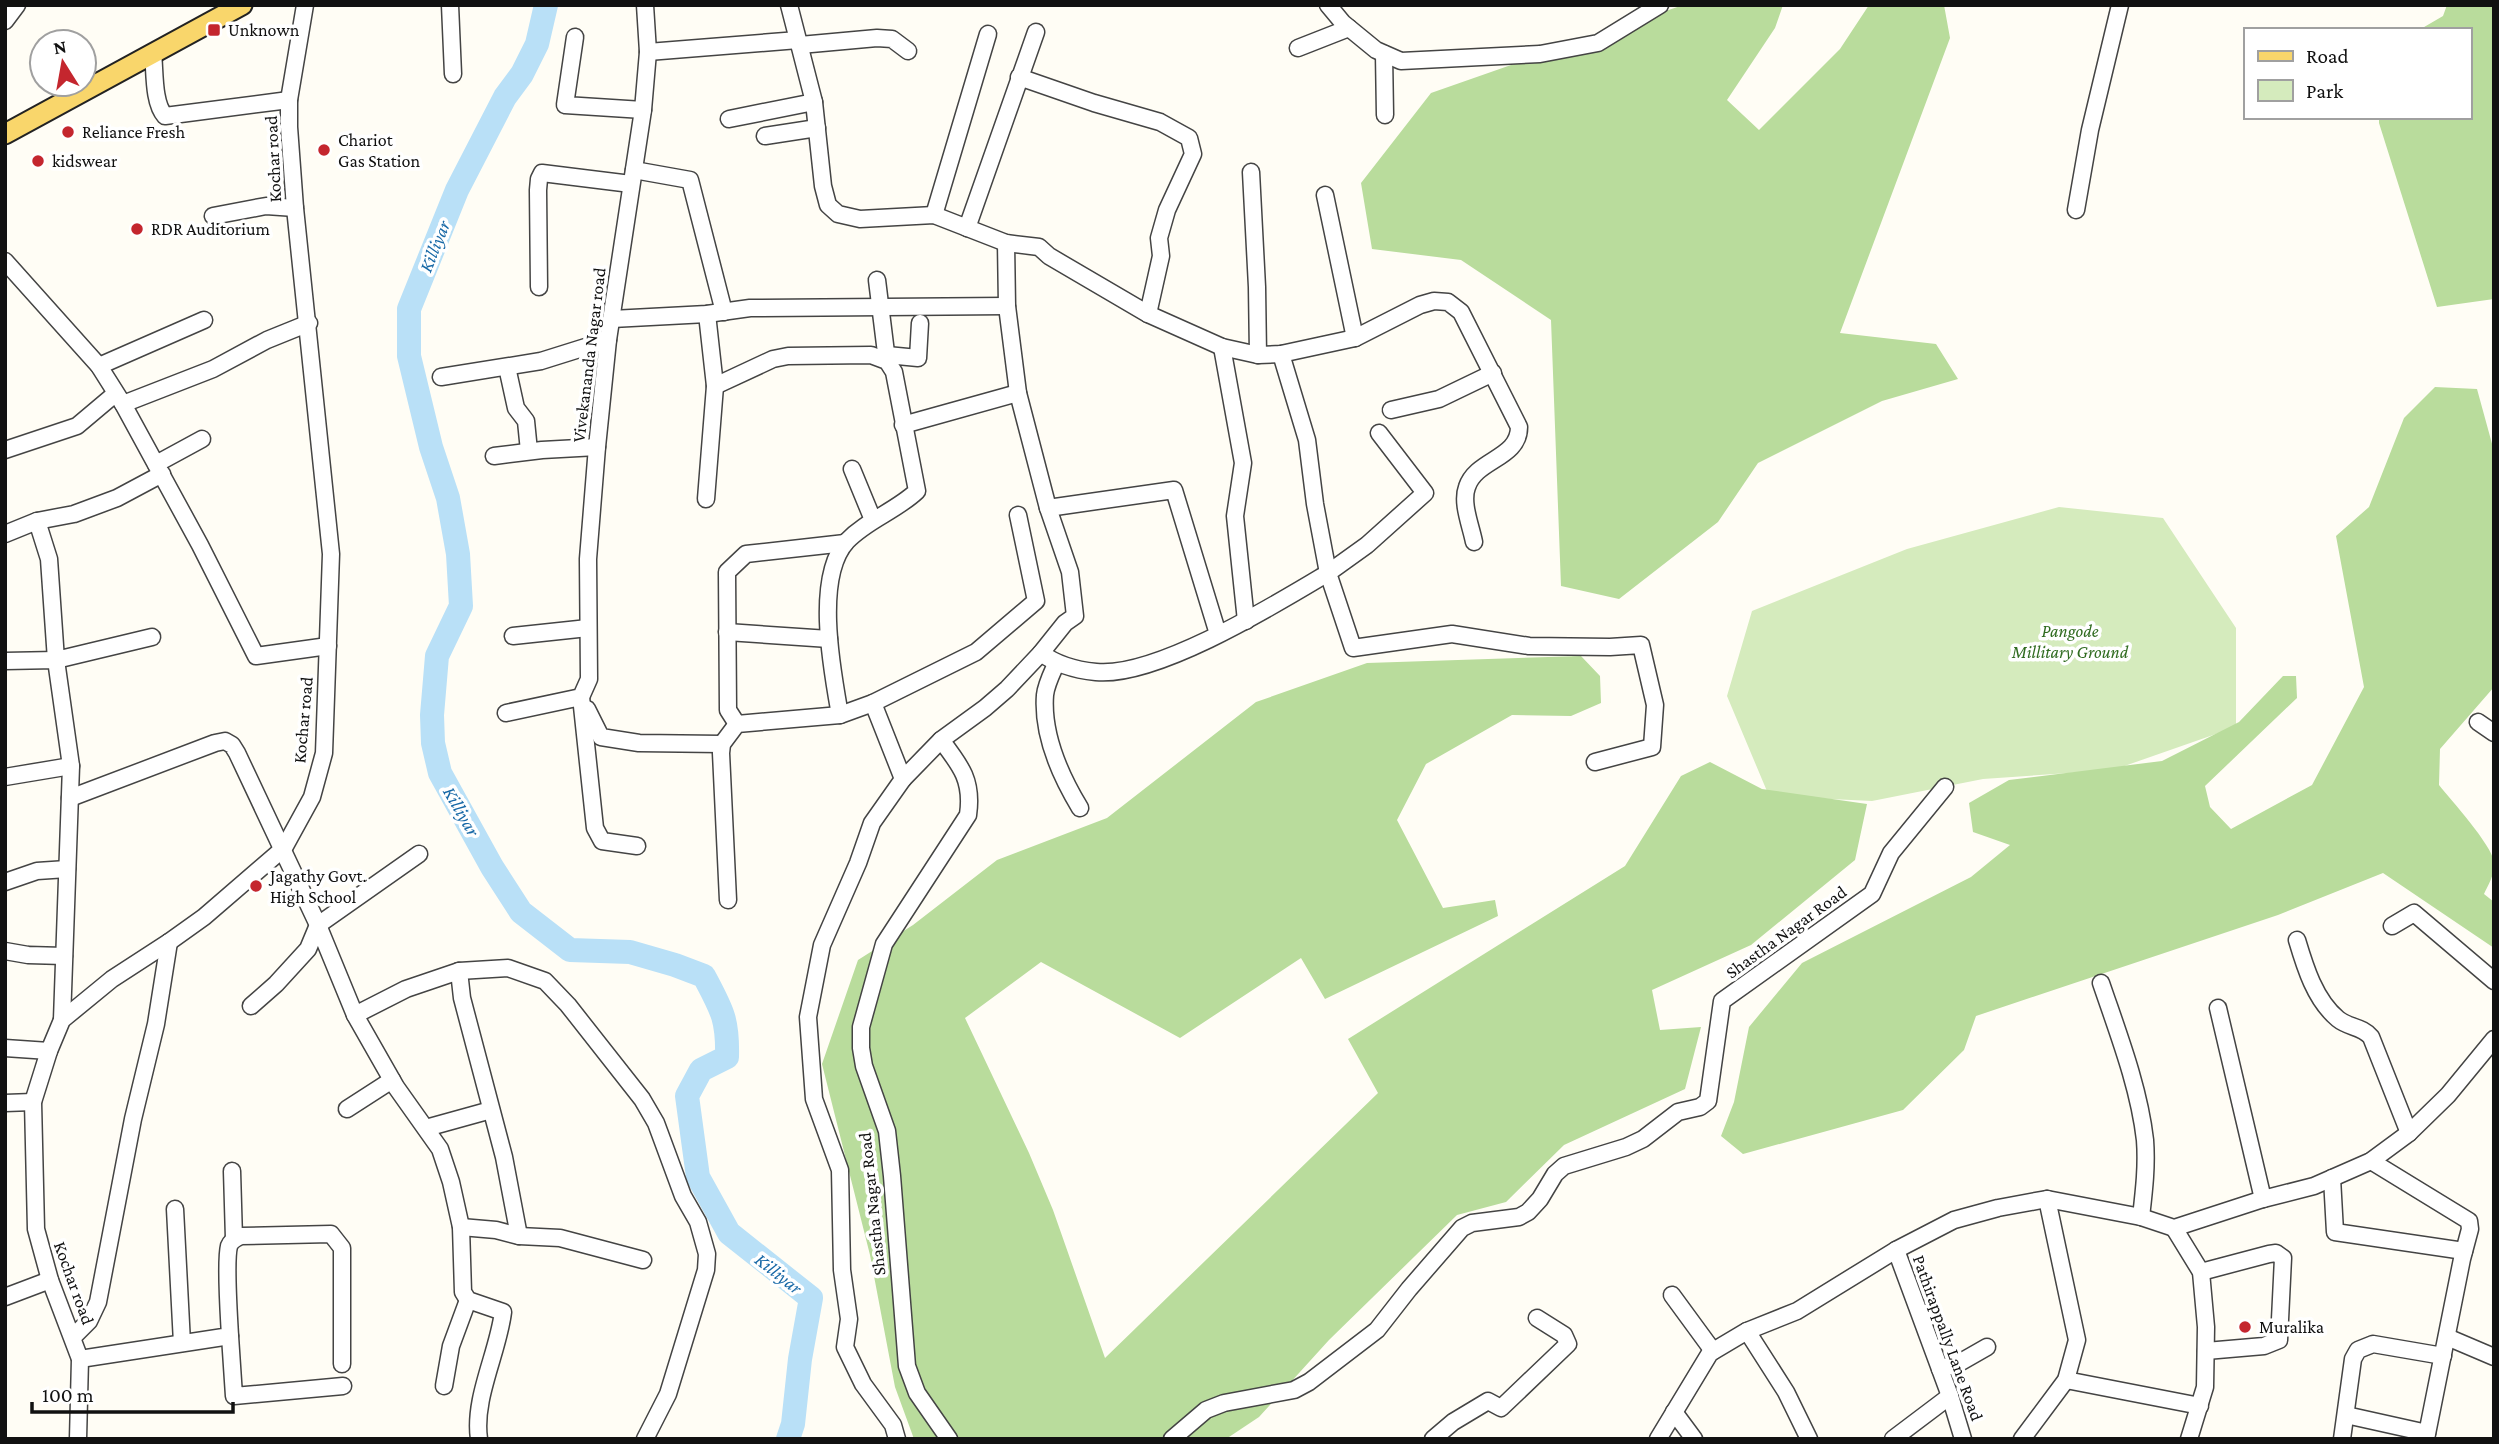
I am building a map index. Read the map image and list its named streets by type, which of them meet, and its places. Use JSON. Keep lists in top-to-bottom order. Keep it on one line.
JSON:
{"streets":{"street":["Kochar road","Vivekananda Nagar road","Shastha Nagar Road","Pathirappally Lane Road"]},"water":["Killiyar"],"parks":["Pangode Millitary Ground"],"places":{"transit":["Unknown"],"other":["Reliance Fresh","Chariot Gas Station","kidswear","RDR Auditorium","Jagathy Govt. High School","Muralika"]},"legend":["Road","Park"],"scale_bar":"100 m","north":"top"}
